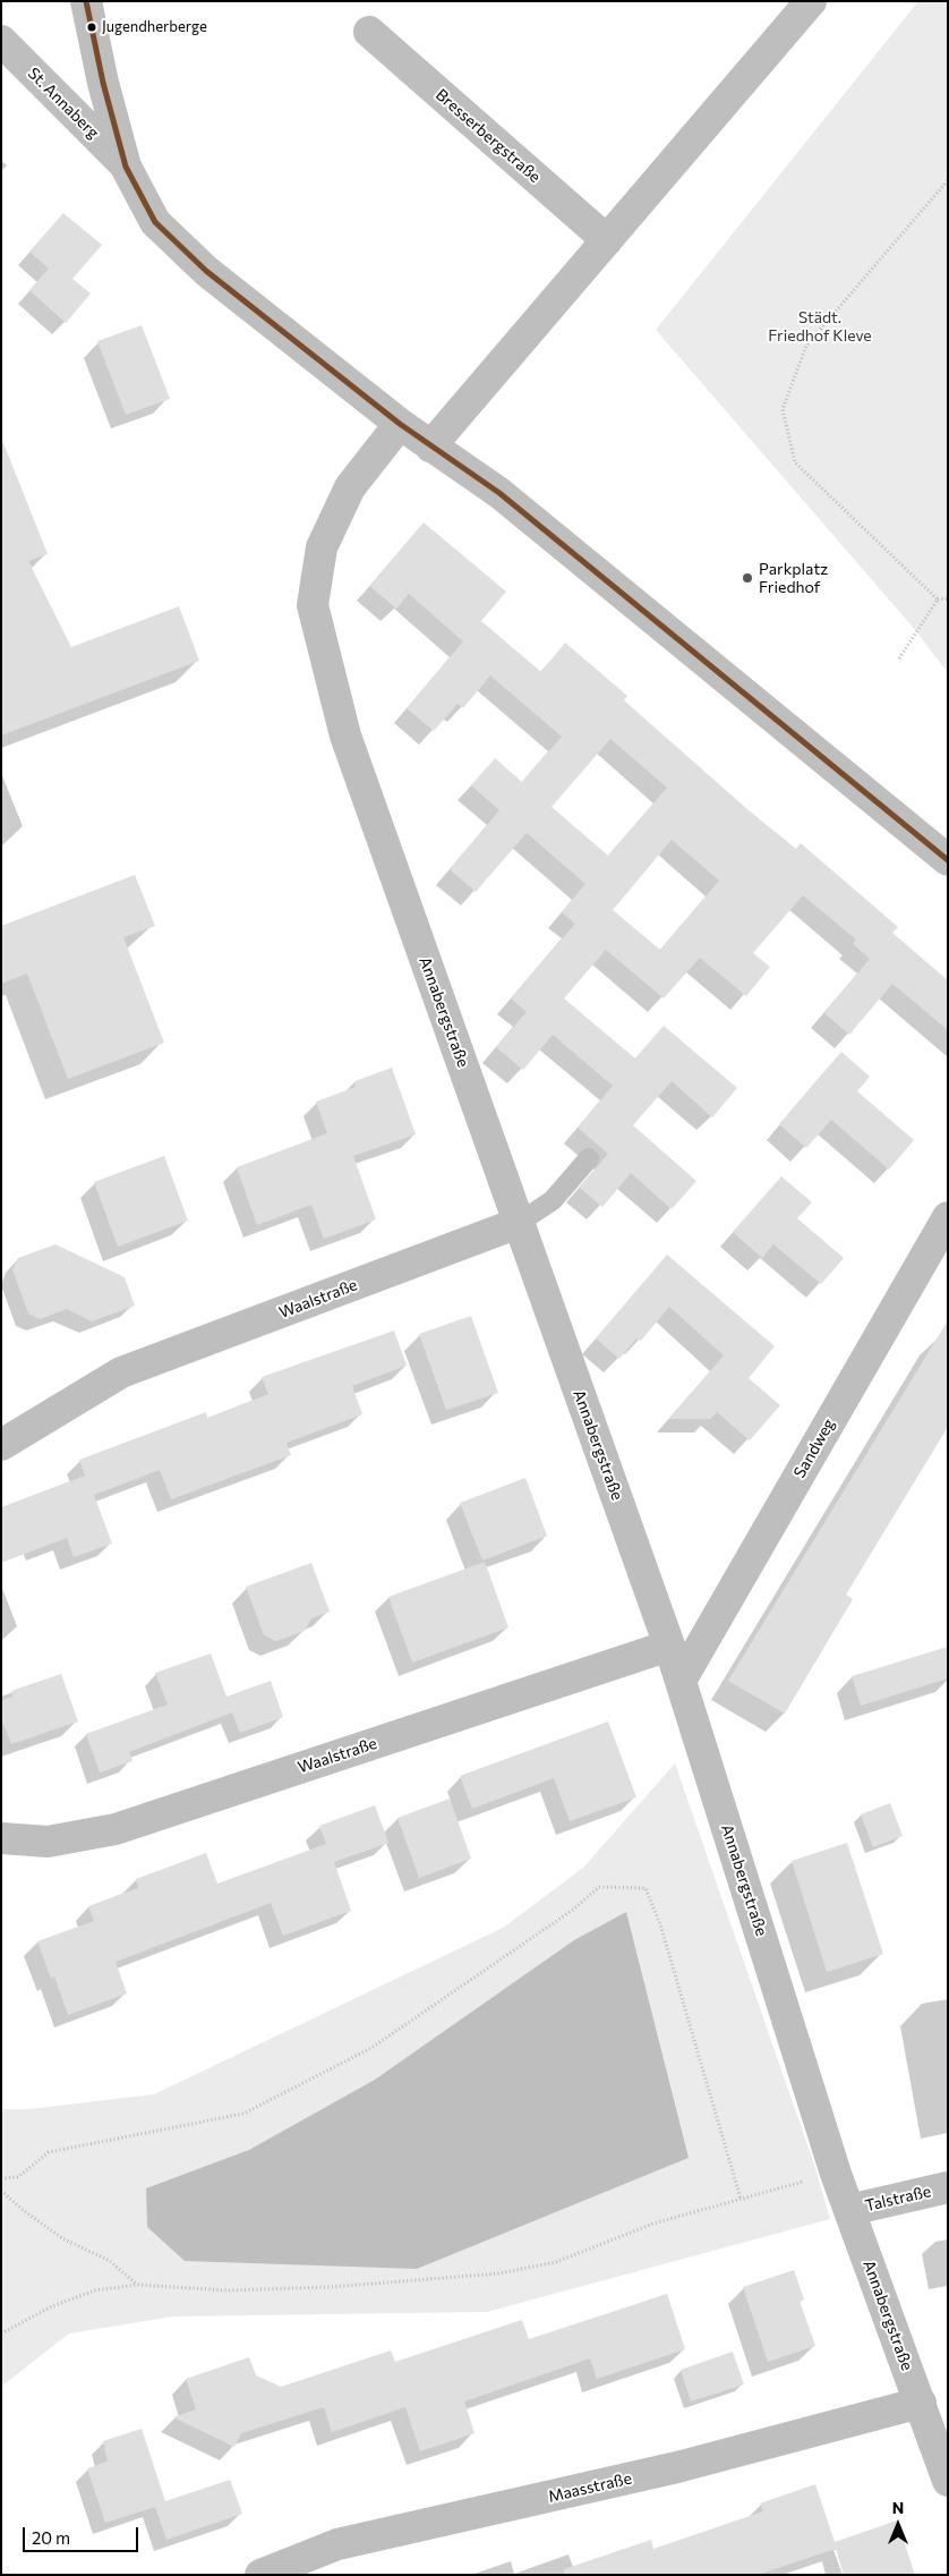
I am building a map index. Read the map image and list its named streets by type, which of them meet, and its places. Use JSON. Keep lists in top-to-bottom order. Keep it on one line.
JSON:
{"streets":{"street":["St. Annaberg","Bresserbergstraße","Annabergstraße","Waalstraße","Sandweg","Talstraße","Maasstraße"]},"crossings":[["Annabergstraße","Waalstraße"],["Annabergstraße","Sandweg"],["Annabergstraße","Talstraße"],["Annabergstraße","Maasstraße"]],"parks":["Städt. Friedhof Kleve"],"places":["Jugendherberge","Parkplatz Friedhof"],"scale_bar":"20 m","north":"top"}
